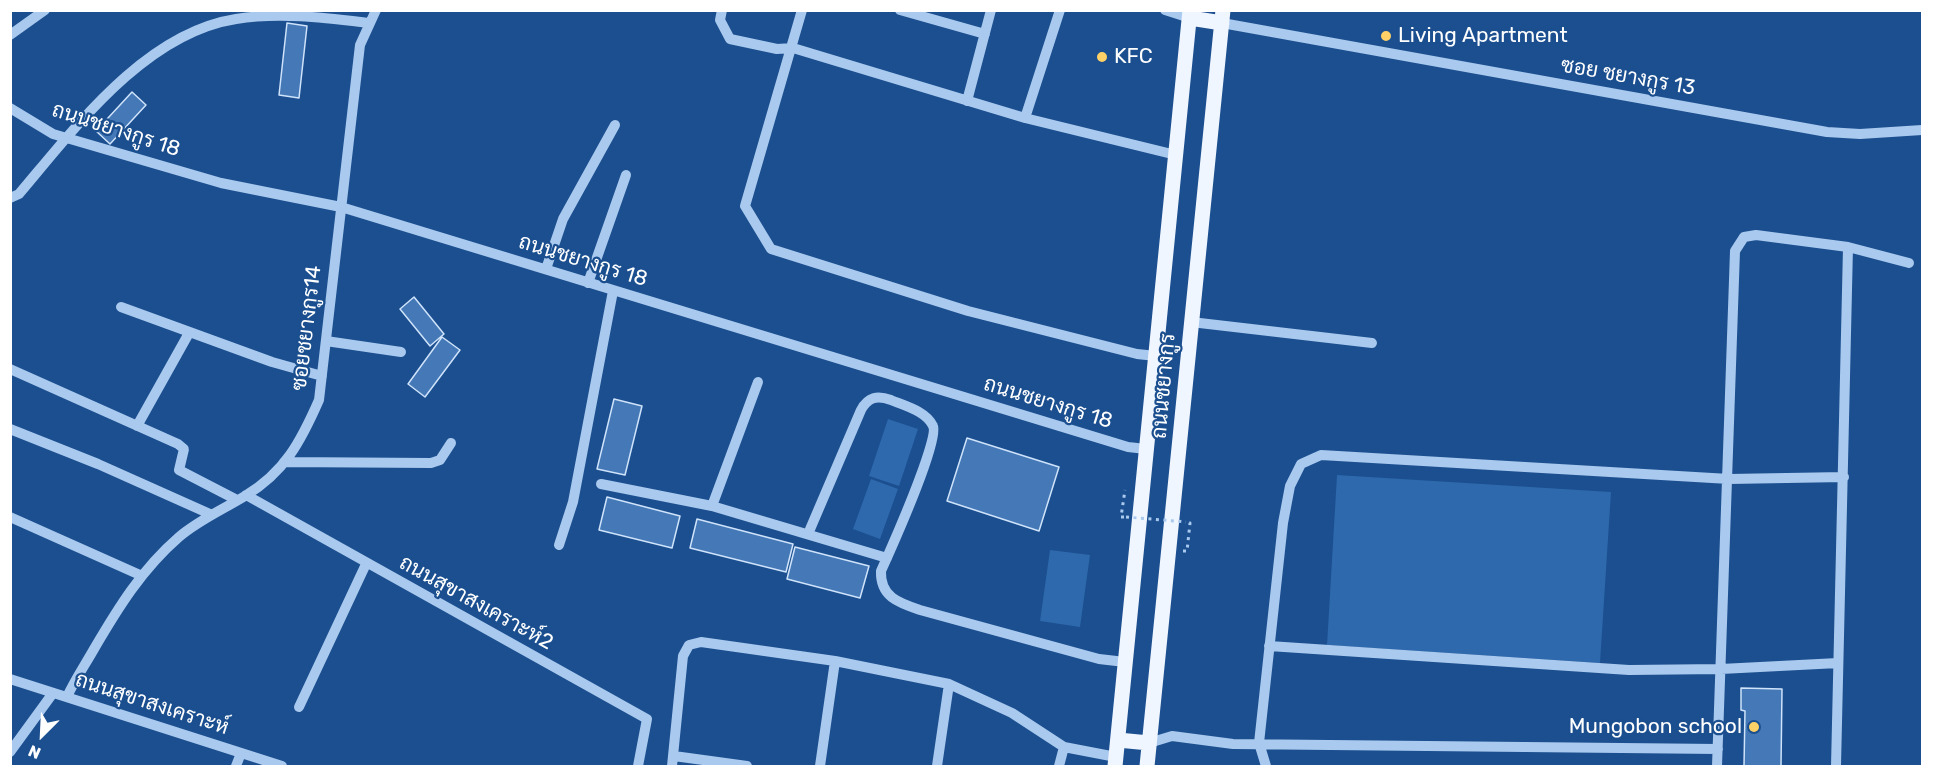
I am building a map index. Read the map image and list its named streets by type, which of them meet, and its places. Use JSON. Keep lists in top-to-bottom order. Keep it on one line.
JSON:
{"streets":{"main road":["ถนนชยางกูร"],"street":["ซอย ชยางกูร 13","ถนนชยางกูร 18","ซอยชยางกูร14","ถนนสุขาสงเคราะห์2","ถนนสุขาสงเคราะห์"]},"crossings":[["ซอย ชยางกูร 13","ถนนชยางกูร"],["ถนนชยางกูร 18","ซอยชยางกูร14"],["ถนนชยางกูร 18","ถนนชยางกูร"],["ซอยชยางกูร14","ถนนสุขาสงเคราะห์2"],["ซอยชยางกูร14","ถนนสุขาสงเคราะห์"]],"places":["Living Apartment","KFC","Mungobon school"],"north":"bottom left"}
